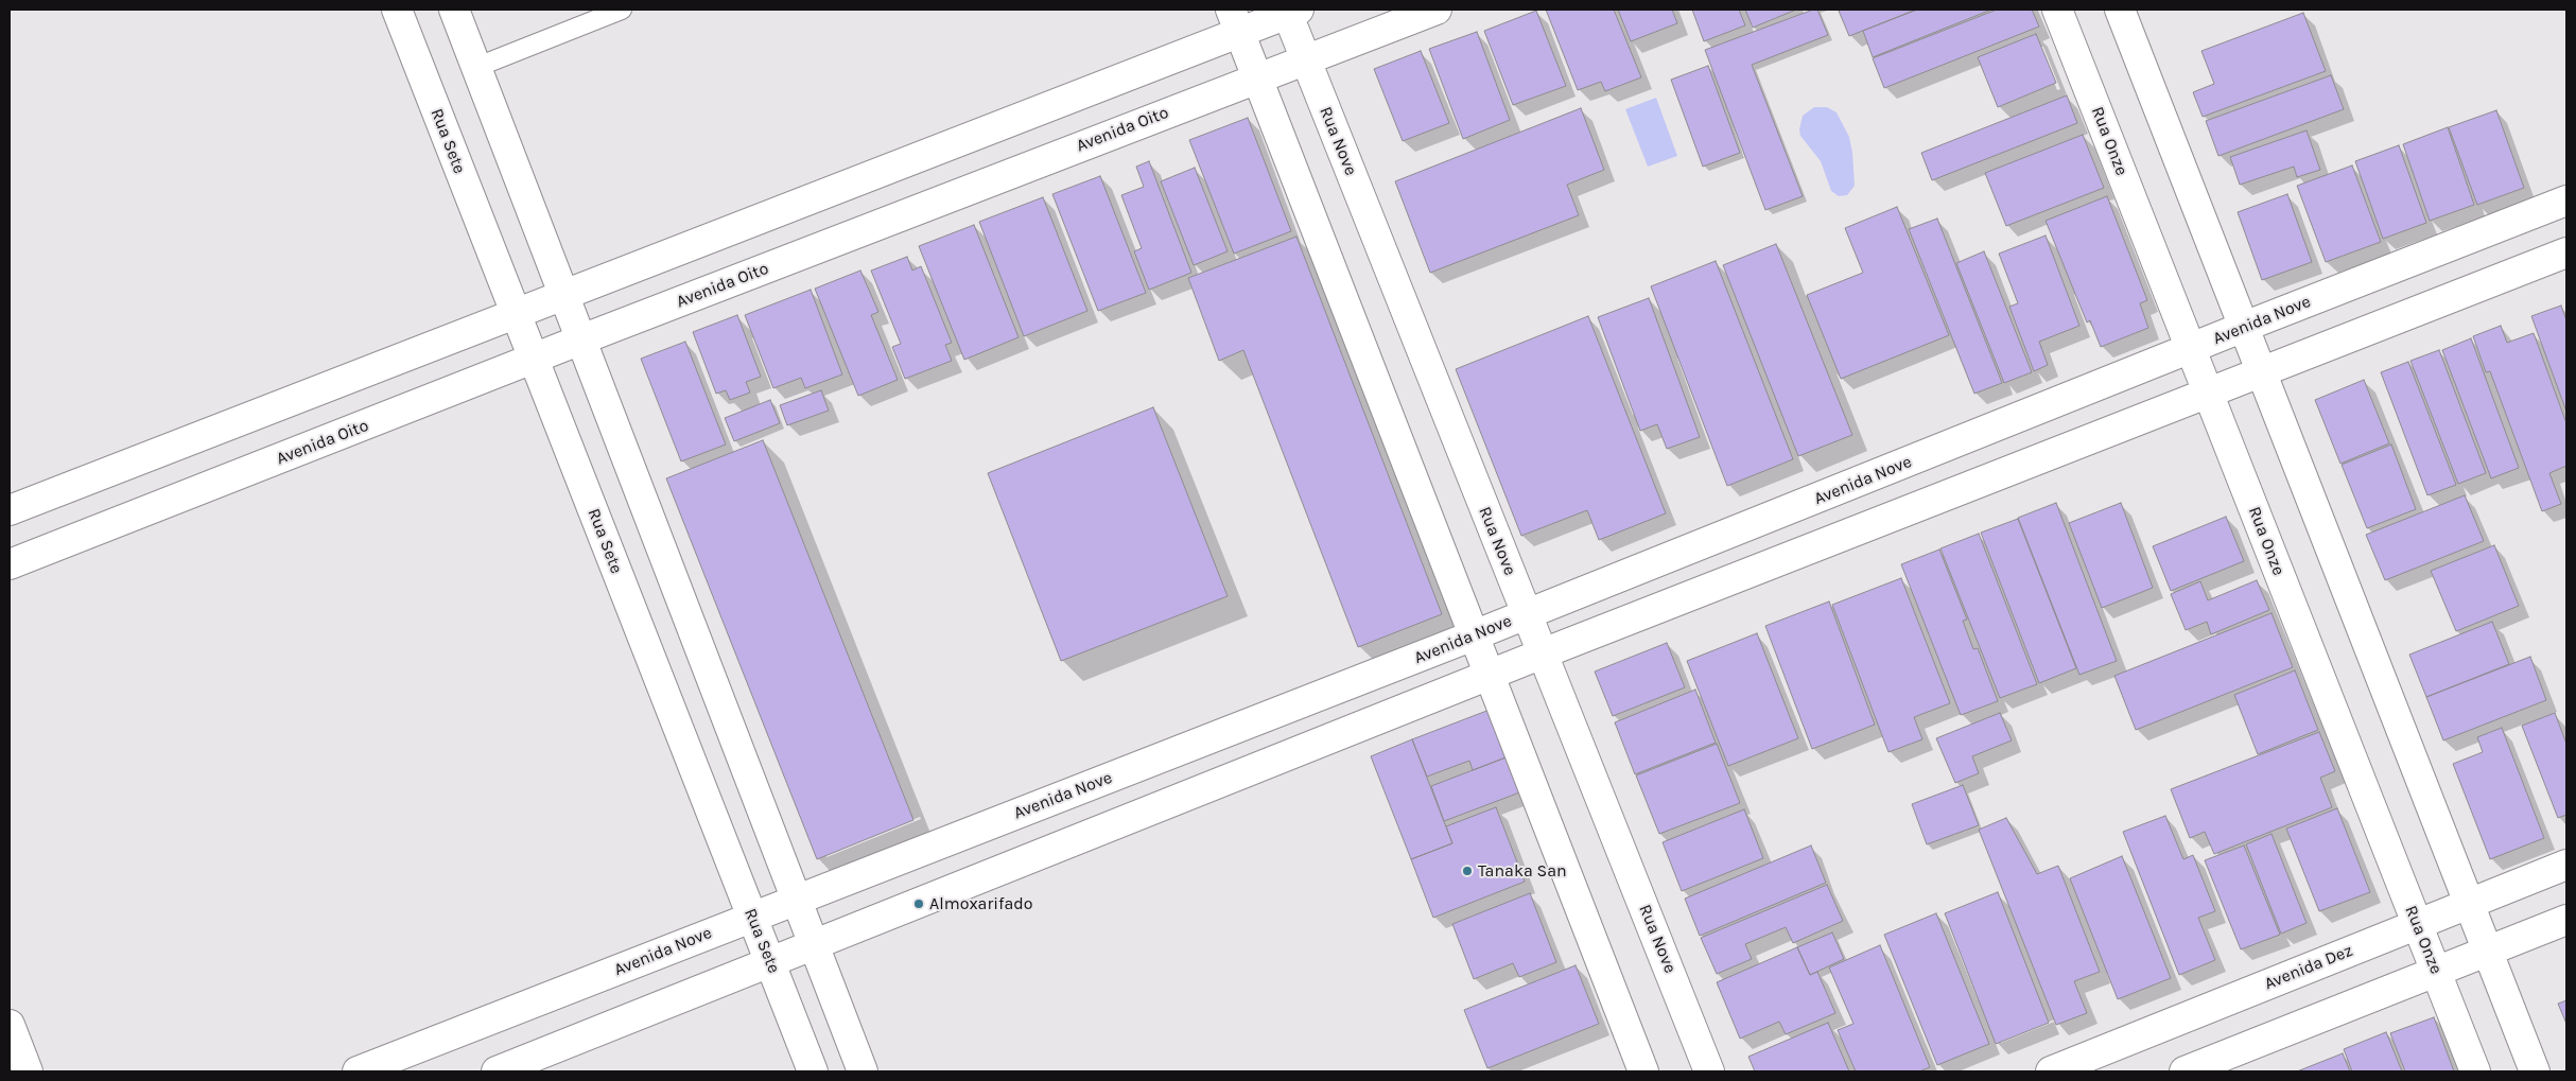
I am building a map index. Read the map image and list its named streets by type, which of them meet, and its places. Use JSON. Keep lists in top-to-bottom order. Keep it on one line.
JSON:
{"streets":{"street":["Avenida Oito","Rua Sete","Rua Nove","Rua Onze","Avenida Nove","Avenida Dez"]},"crossings":[["Avenida Oito","Rua Sete"],["Avenida Oito","Rua Nove"],["Rua Sete","Avenida Nove"],["Rua Nove","Avenida Nove"],["Rua Onze","Avenida Nove"],["Rua Onze","Avenida Dez"]],"places":["Tanaka San","Almoxarifado"]}
